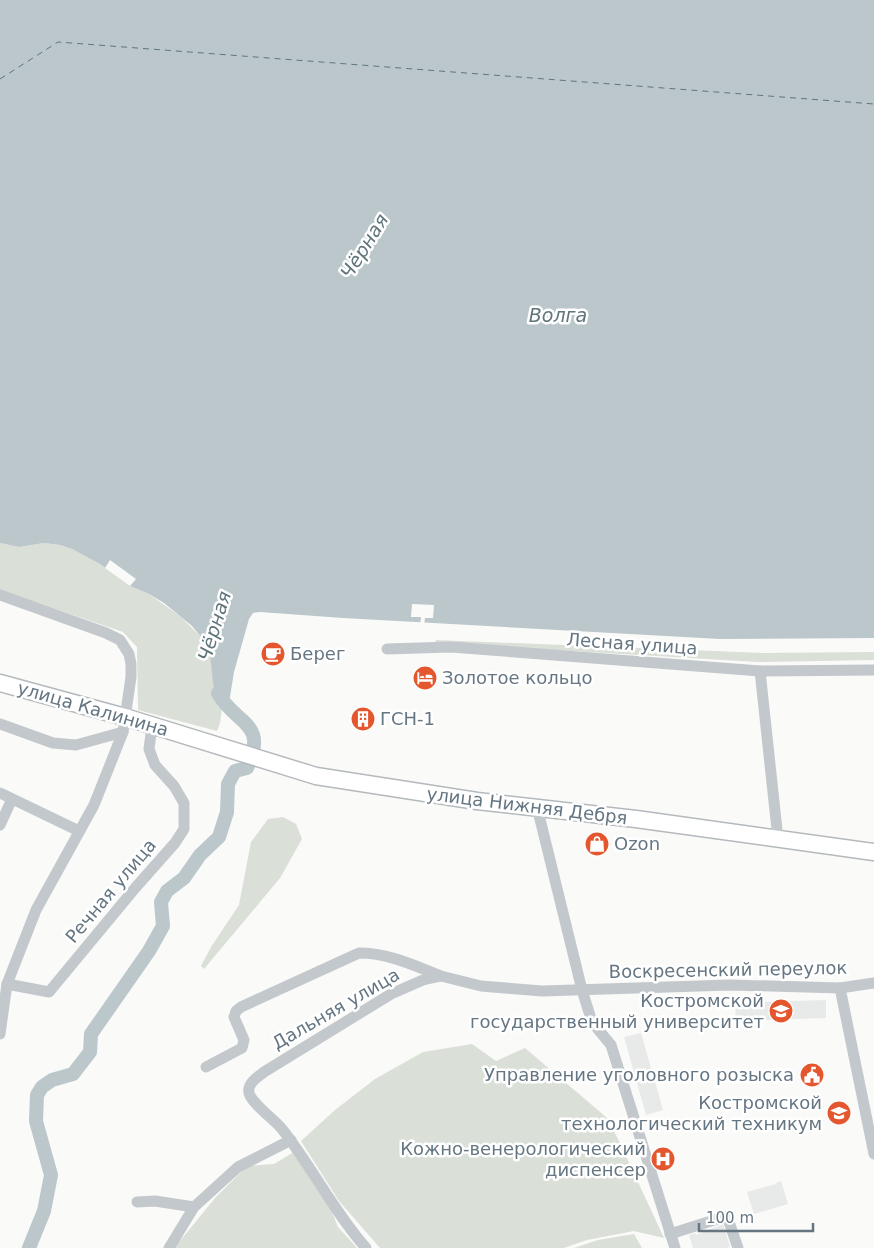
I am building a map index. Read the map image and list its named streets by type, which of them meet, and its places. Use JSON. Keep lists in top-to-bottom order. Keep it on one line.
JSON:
{"streets":{"highway":["улица Калинина","улица Нижняя Дебря"],"street":["Лесная улица","Речная улица","Воскресенский переулок","Дальняя улица"]},"crossings":[["улица Калинина","улица Нижняя Дебря"],["улица Калинина","Речная улица"],["Воскресенский переулок","Дальняя улица"]],"water":["Чёрная","Волга"],"places":{"cafe":["Берег"],"hotel":["Золотое кольцо"],"building":["ГСН-1"],"shop":["Ozon"],"school or university":["Костромской государственный университет","Костромской технологический техникум"],"public building":["Управление уголовного розыска"],"hospital":["Кожно-венерологический диспенсер"]},"scale_bar":"100 m"}
